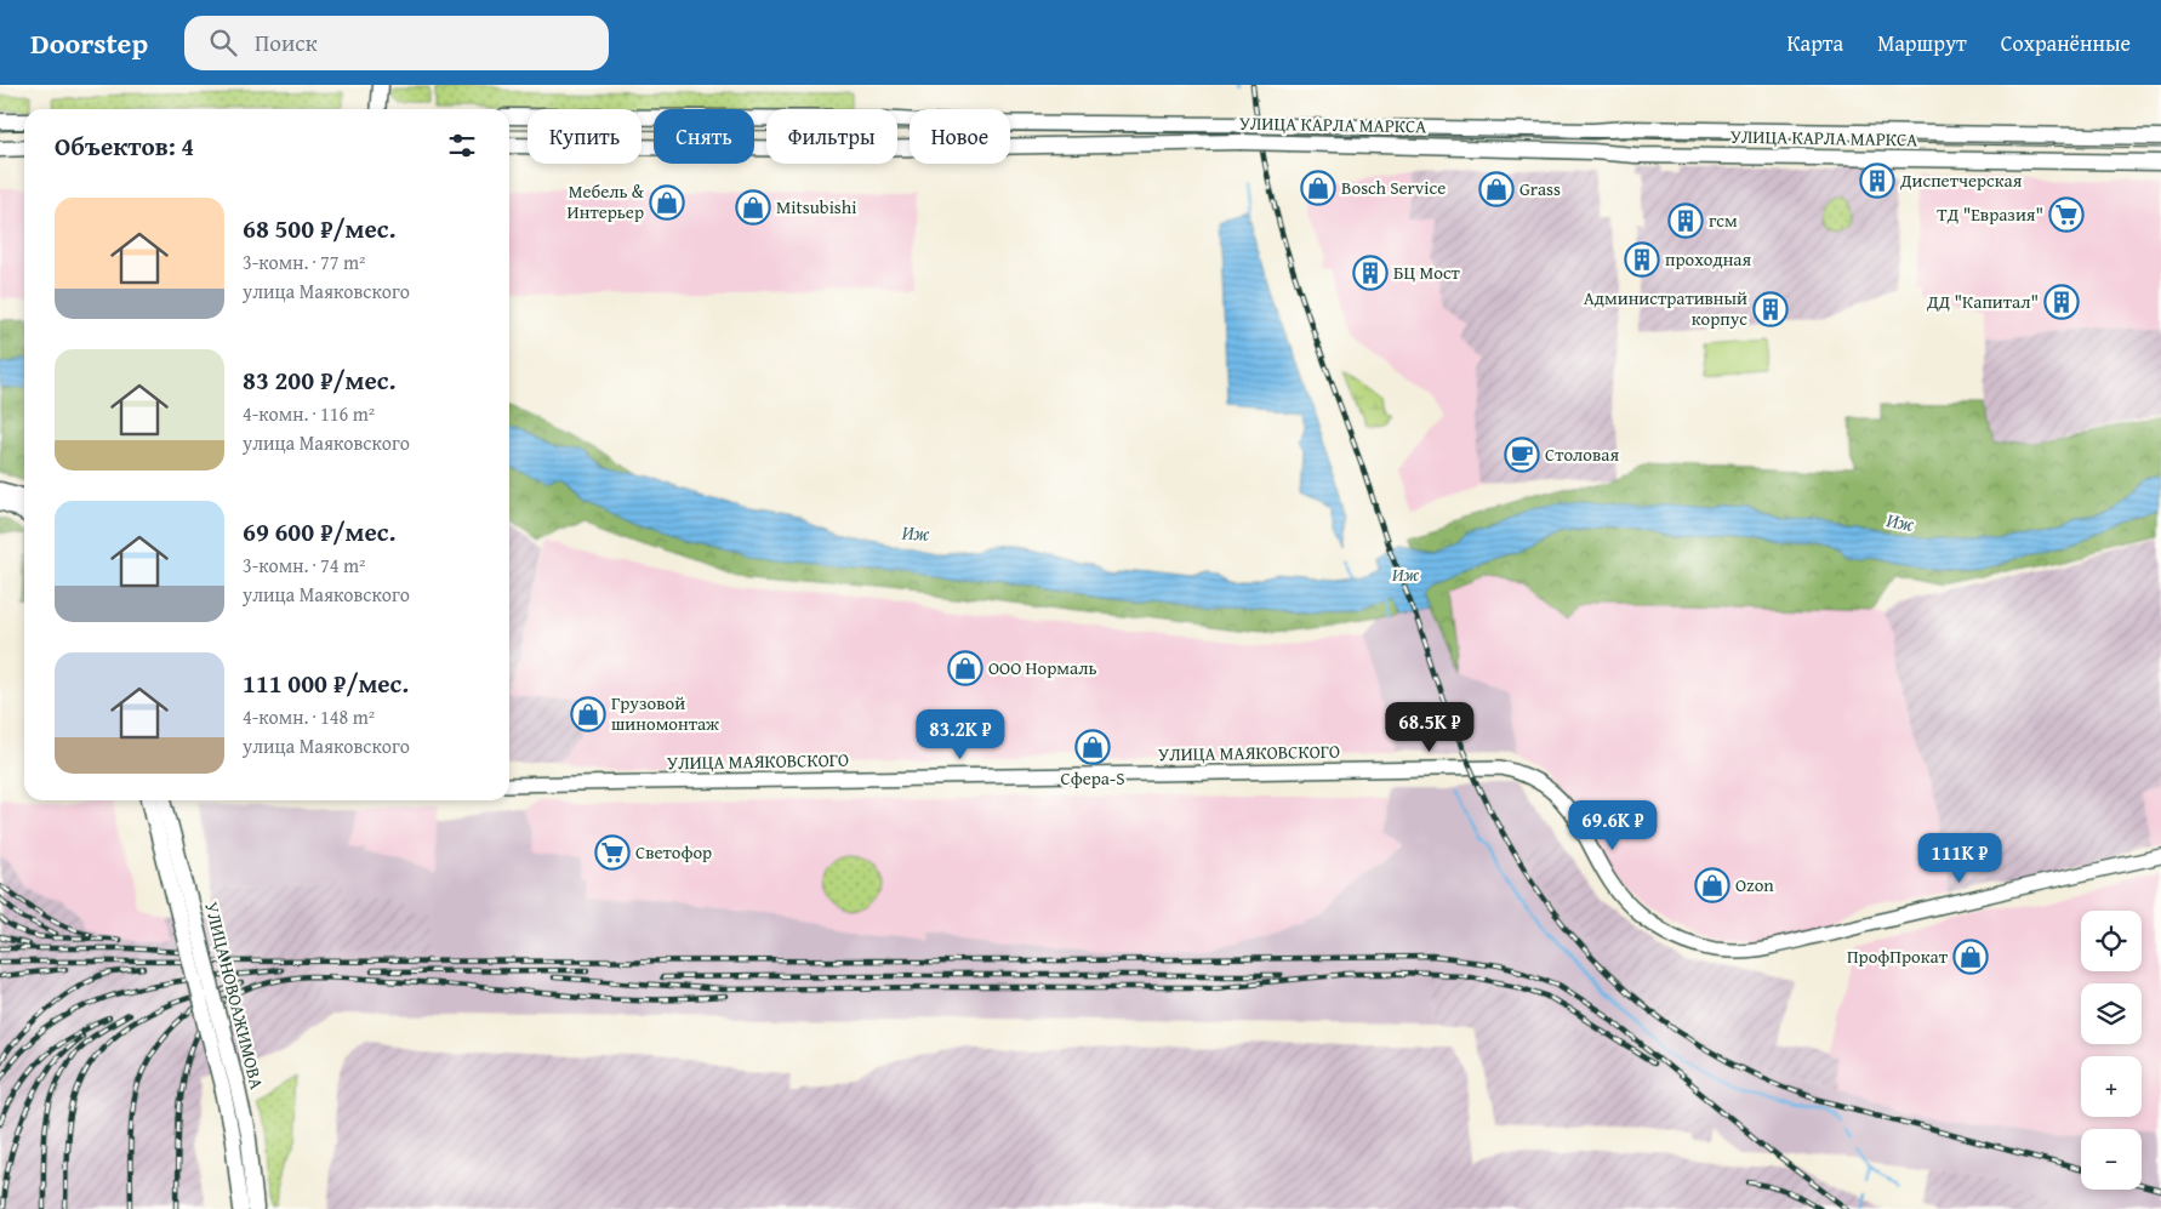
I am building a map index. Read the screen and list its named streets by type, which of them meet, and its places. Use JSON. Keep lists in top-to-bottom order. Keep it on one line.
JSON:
{"streets":{"main road":["УЛИЦА КАРЛА МАРКСА","УЛИЦА МАЯКОВСКОГО","УЛИЦА НОВОАЖИМОВА"]},"water":["Иж"],"places":{"building":["Диспетчерская","гсм","проходная","БЦ Мост","ДД \"Капитал\"","Административный корпус"],"shop":["Bosch Service","Grass","Мебель & Интерьер","Mitsubishi","ООО Нормаль","Грузовой шиномонтаж","Сфера-S","Ozon","ПрофПрокат"],"supermarket":["ТД \"Евразия\"","Светофор"],"cafe":["Столовая"]},"page":{"header":"Doorstep","search":"Поиск","nav":["Карта","Маршрут","Сохранённые"],"chip":["Купить","Снять","Фильтры","Новое"],"heading":"Объектов: 4","list":[{"name":"68 500 ₽/мес.","note":"3-комн. · 77 m² · улица Маяковского"},{"name":"83 200 ₽/мес.","note":"4-комн. · 116 m² · улица Маяковского"},{"name":"69 600 ₽/мес.","note":"3-комн. · 74 m² · улица Маяковского"},{"name":"111 000 ₽/мес.","note":"4-комн. · 148 m² · улица Маяковского"}],"price":["68.5K ₽","83.2K ₽","69.6K ₽","111K ₽"],"map_buttons":["+","−"]}}
